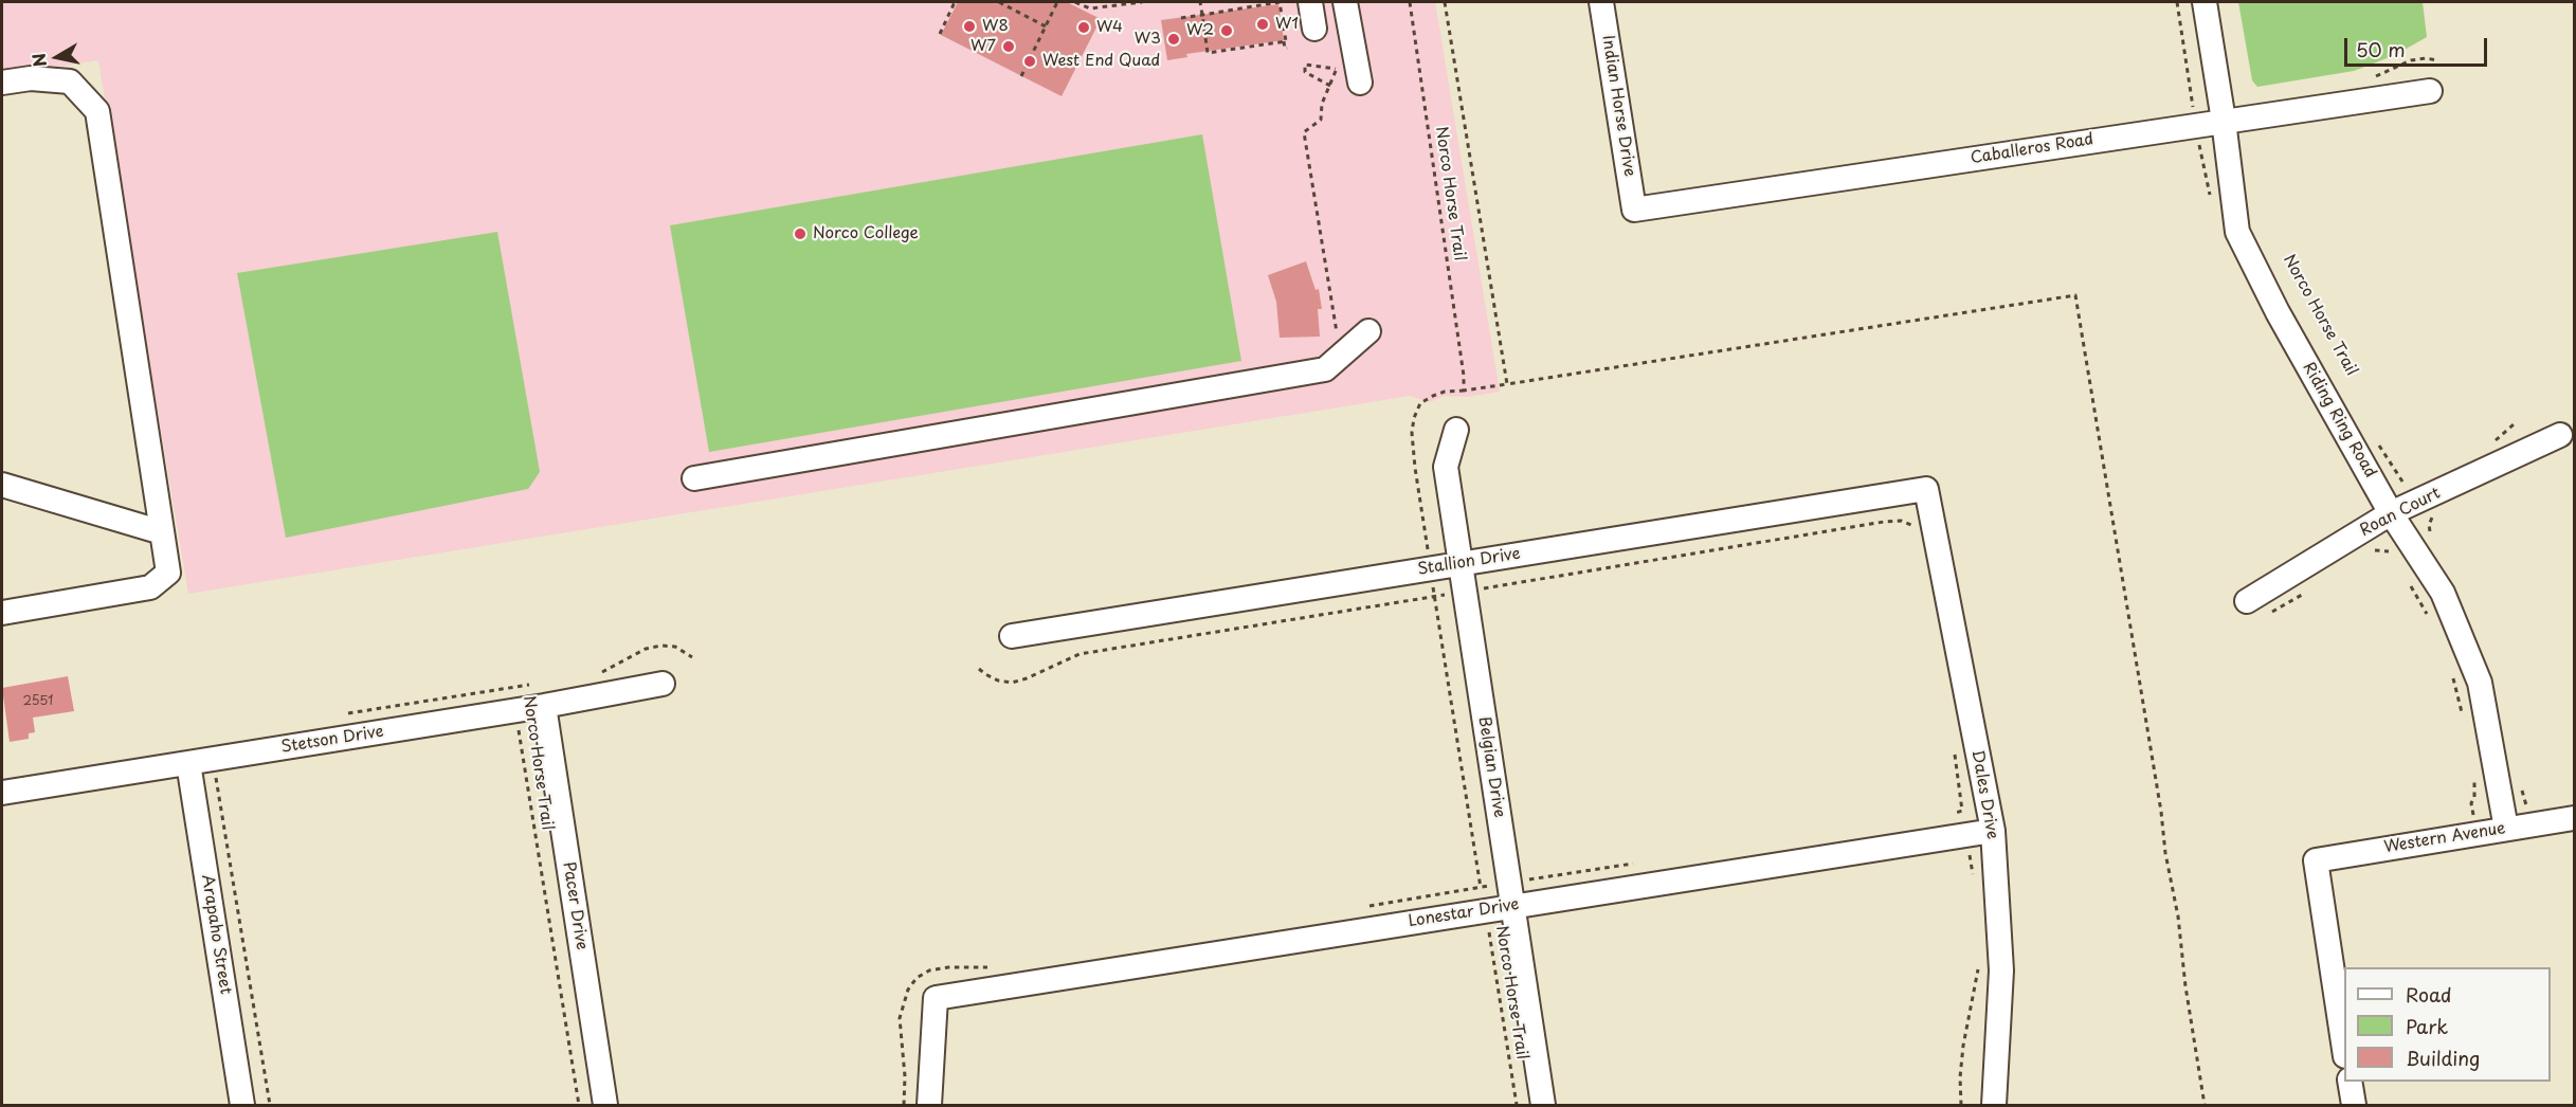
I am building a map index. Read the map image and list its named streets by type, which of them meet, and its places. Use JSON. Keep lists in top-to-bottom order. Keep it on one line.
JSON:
{"streets":{"street":["Indian Horse Drive","Caballeros Road","Riding Ring Road","Roan Court","Stallion Drive","Stetson Drive","Belgian Drive","Dales Drive","Western Avenue","Pacer Drive","Lonestar Drive","Arapaho Street"],"path":["Norco Horse Trail"]},"crossings":[["Indian Horse Drive","Caballeros Road"],["Caballeros Road","Riding Ring Road"],["Norco Horse Trail","Stallion Drive"],["Norco Horse Trail","Stetson Drive"],["Norco Horse Trail","Pacer Drive"],["Norco Horse Trail","Lonestar Drive"],["Riding Ring Road","Roan Court"],["Riding Ring Road","Western Avenue"],["Stallion Drive","Belgian Drive"],["Stallion Drive","Dales Drive"],["Stetson Drive","Pacer Drive"],["Stetson Drive","Arapaho Street"],["Belgian Drive","Lonestar Drive"],["Dales Drive","Lonestar Drive"]],"places":["W1","W8","W4","W2","W3","W7","West End Quad","Norco College"],"house_numbers":["2551"],"legend":["Road","Park","Building"],"scale_bar":"50 m","north":"left"}
